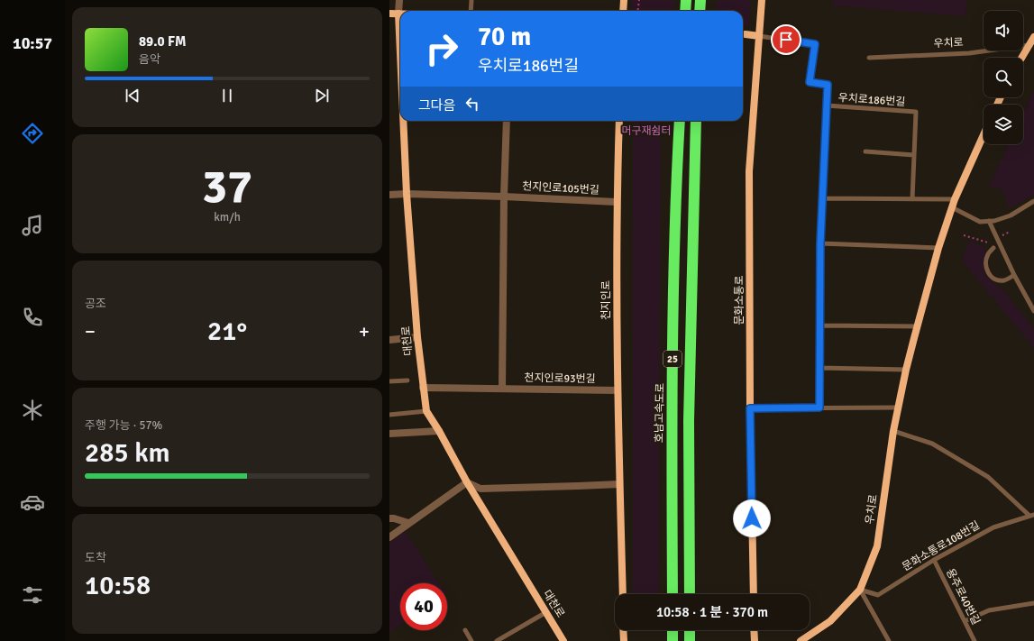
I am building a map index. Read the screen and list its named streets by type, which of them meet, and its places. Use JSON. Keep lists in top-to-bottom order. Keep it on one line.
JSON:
{"streets":{"highway":["25","호남고속도로"],"street":["우치로","천지인로105번길","천지인로","문화소통로","대천로","천지인로93번길"],"lane":["우치로186번길","문화소통로108번길","용주로40번길"]},"crossings":[["우치로","문화소통로108번길"],["우치로186번길","문화소통로"],["천지인로105번길","천지인로"],["천지인로105번길","대천로"],["천지인로","천지인로93번길"],["대천로","천지인로93번길"],["문화소통로108번길","용주로40번길"]],"parks":["머구재쉼터"],"page":{"tabs":"10:57","turn":["70 m","우치로186번길"],"song":["89.0 FM","음악"],"then":"그다음","tile":[["37","km/h"],"공조",["주행 가능 · 57%","285 km"],["도착","10:58"]],"heat":["−","21°","+"],"limit":"40","trip":"10:58 · 1 분 · 370 m"}}
